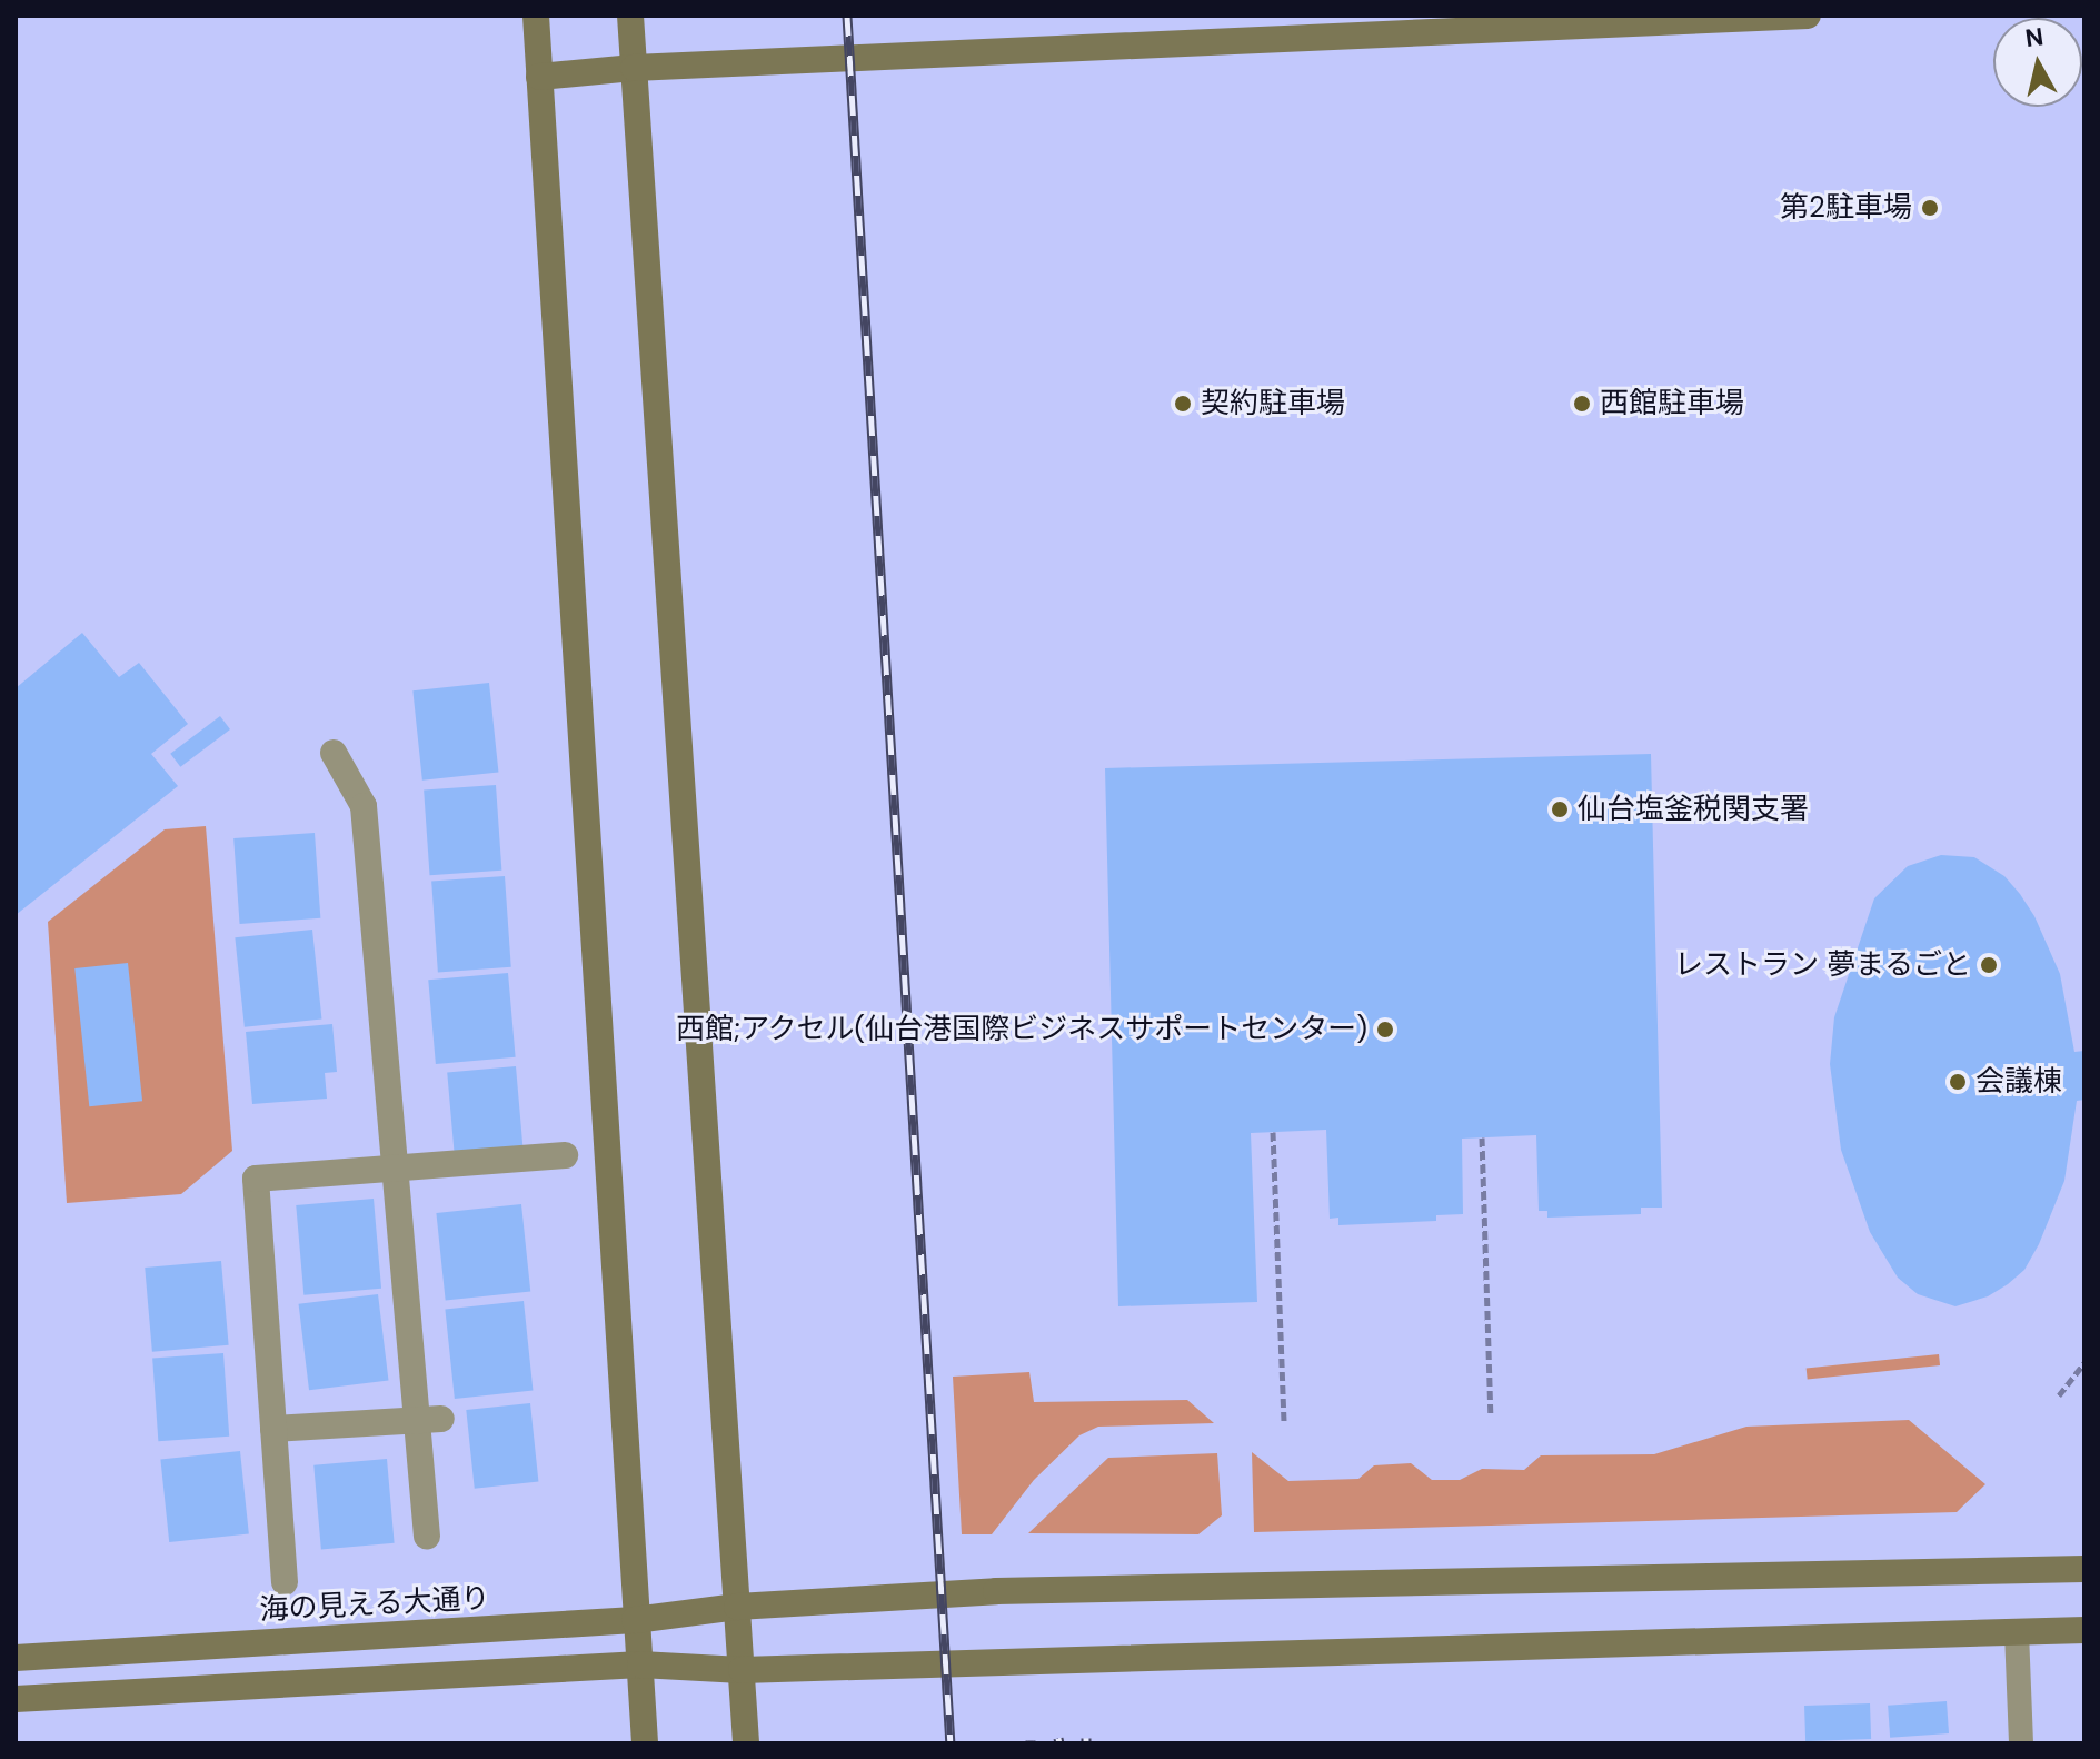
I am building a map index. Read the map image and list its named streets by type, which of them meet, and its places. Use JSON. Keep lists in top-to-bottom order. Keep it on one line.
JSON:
{"streets":{"street":["海の見える大通り"]},"places":["第2駐車場","契約駐車場","西館駐車場","仙台塩釜税関支署","レストラン 夢まるごと","西館;アクセル(仙台港国際ビジネスサポートセンター)","会議棟"],"north":"top"}
